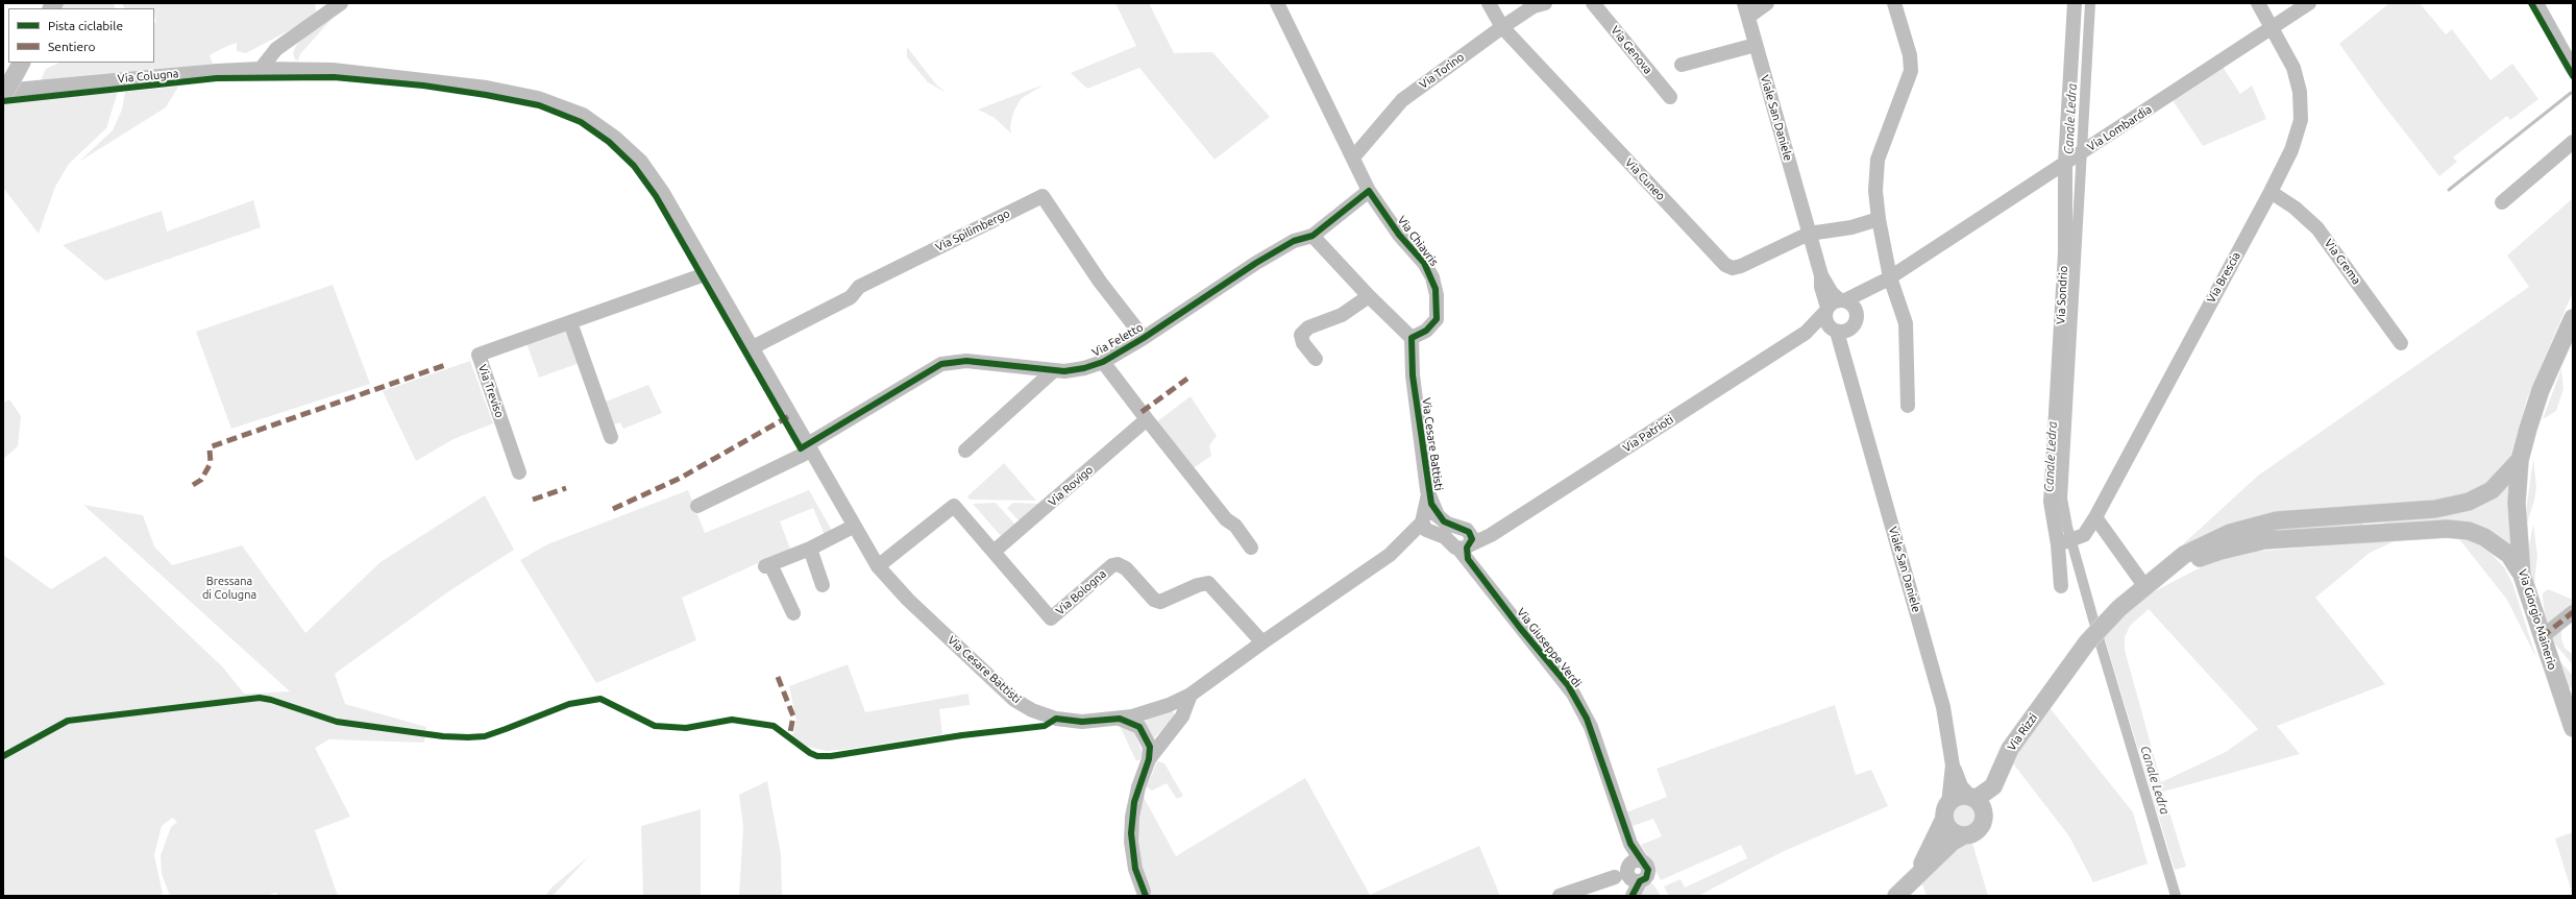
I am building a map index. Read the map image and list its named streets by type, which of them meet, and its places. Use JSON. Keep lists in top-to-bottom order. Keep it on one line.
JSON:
{"streets":{"main road":["Viale San Daniele","Via Giorgio Mainerio","Via Rizzi"],"street":["Via Genova","Via Torino","Via Colugna","Via Lombardia","Via Cuneo","Via Spilimbergo","Via Chiavris","Via Crema","Via Brescia","Via Sondrio","Via Feletto","Via Treviso","Via Patrioti","Via Cesare Battisti","Via Rovigo","Via Bologna","Via Giuseppe Verdi"]},"crossings":[["Via Torino","Via Cuneo"],["Via Torino","Via Chiavris"],["Via Colugna","Via Treviso"],["Via Colugna","Via Cesare Battisti"],["Viale San Daniele","Via Lombardia"],["Viale San Daniele","Via Cuneo"],["Viale San Daniele","Via Patrioti"],["Viale San Daniele","Via Rizzi"],["Via Lombardia","Via Brescia"],["Via Lombardia","Via Sondrio"],["Via Lombardia","Via Patrioti"],["Via Spilimbergo","Via Feletto"],["Via Spilimbergo","Via Cesare Battisti"],["Via Chiavris","Via Feletto"],["Via Chiavris","Via Cesare Battisti"],["Via Crema","Via Brescia"],["Via Brescia","Via Sondrio"],["Via Feletto","Via Cesare Battisti"],["Via Treviso","Via Cesare Battisti"],["Via Patrioti","Via Cesare Battisti"],["Via Patrioti","Via Giuseppe Verdi"],["Via Cesare Battisti","Via Bologna"],["Via Rovigo","Via Bologna"]],"water":["Canale Ledra"],"parks":["Bressana di Colugna"],"legend":["Pista ciclabile","Sentiero"]}
